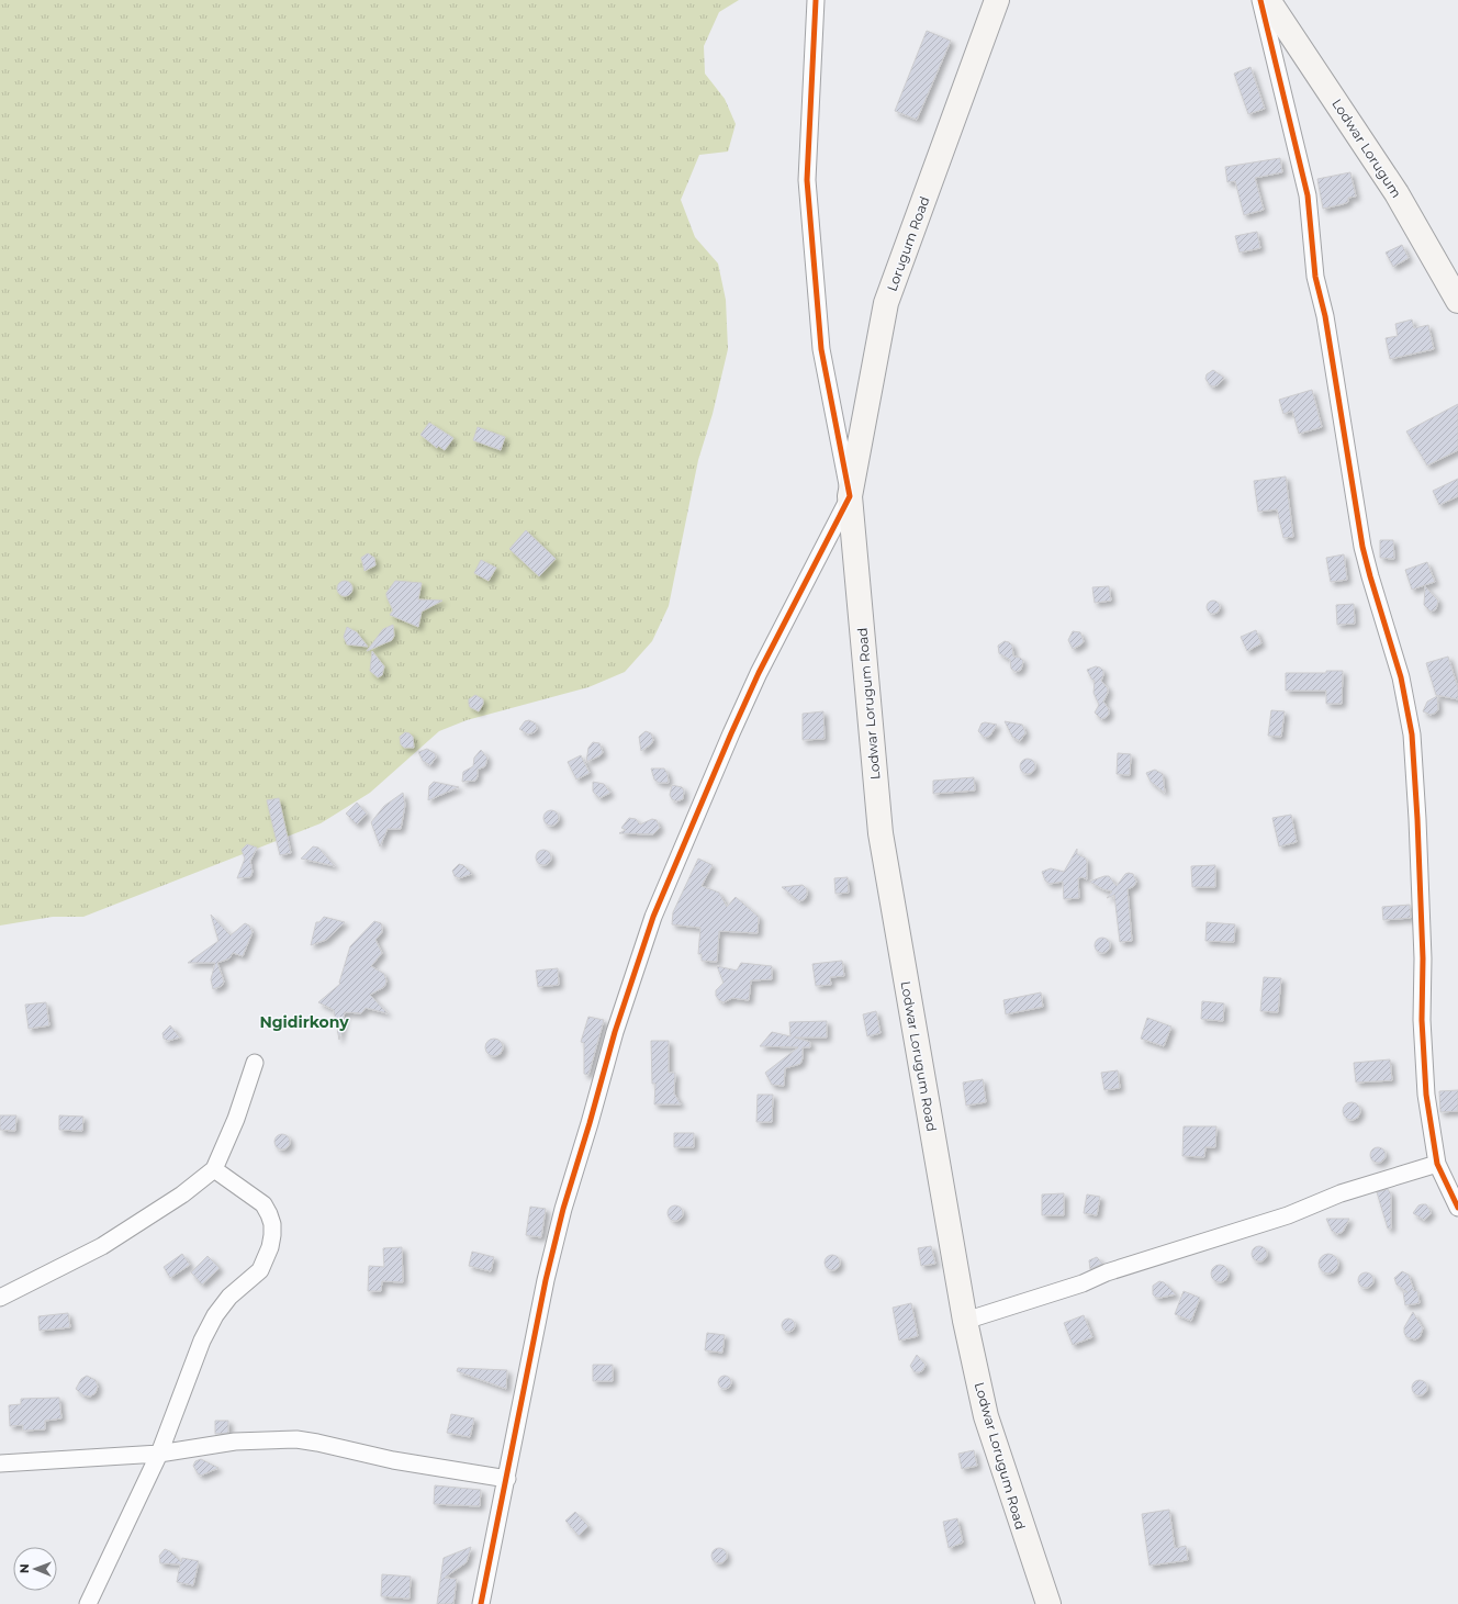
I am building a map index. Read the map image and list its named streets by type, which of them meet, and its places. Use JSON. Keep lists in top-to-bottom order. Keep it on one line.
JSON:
{"streets":{"main road":["Lodwar Lorugum","Lorugum Road","Lodwar Lorugum Road"]},"crossings":[["Lorugum Road","Lodwar Lorugum Road"]],"districts":["Ngidirkony"],"north":"left"}
